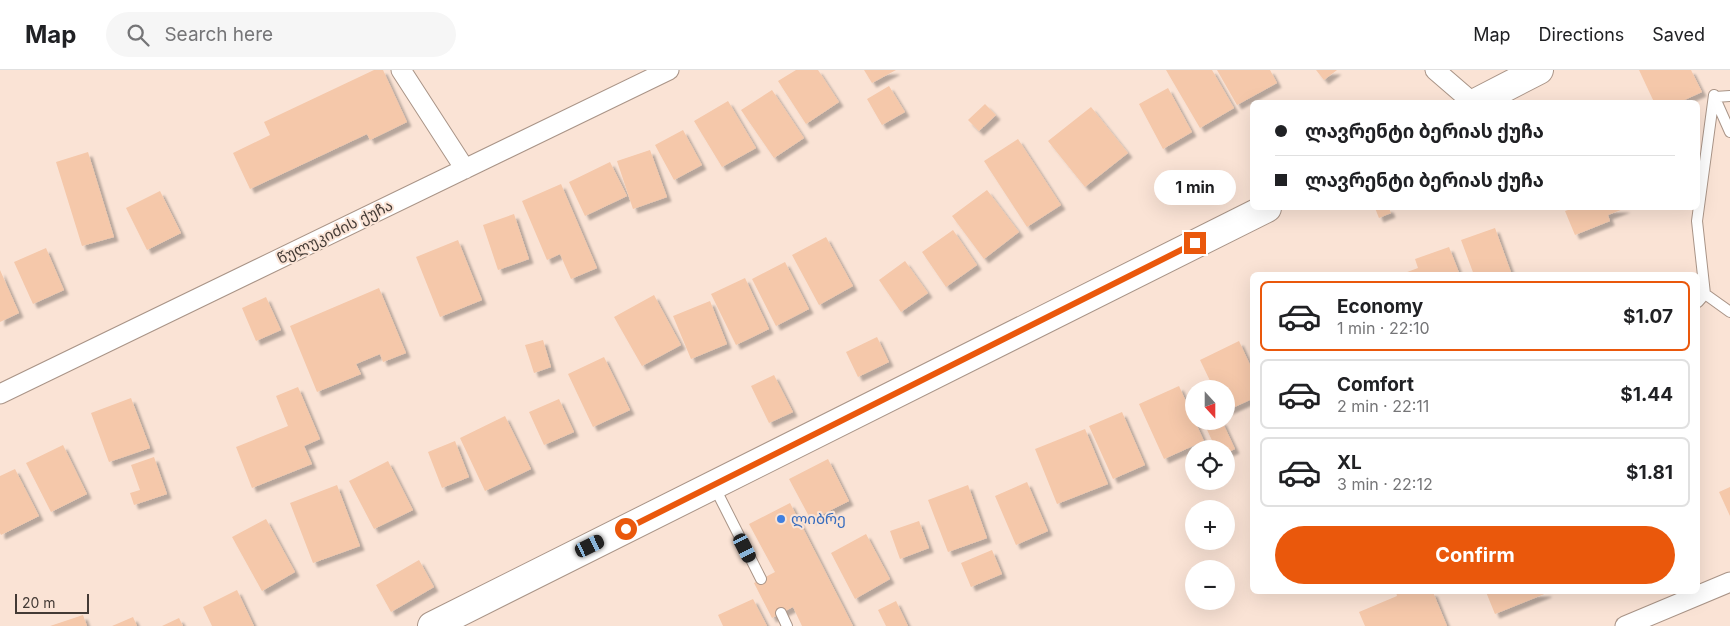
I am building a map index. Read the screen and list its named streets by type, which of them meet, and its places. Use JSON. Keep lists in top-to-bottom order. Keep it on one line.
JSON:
{"streets":{"street":["წულუკიძის ქუჩა"]},"places":["ლიბრე"],"scale_bar":"20 m","north":"bottom","page":{"header":"Map","search":"Search here","nav":["Map","Directions","Saved"],"banner":["ლავრენტი ბერიას ქუჩა","ლავრენტი ბერიას ქუჩა"],"bubble":"1 min","list":[{"name":"Economy","note":"1 min · 22:10","value":"$1.07"},{"name":"Comfort","note":"2 min · 22:11","value":"$1.44"},{"name":"XL","note":"3 min · 22:12","value":"$1.81"}],"map_buttons":["+","−"],"buttons":"Confirm","scale":"20 m"}}
